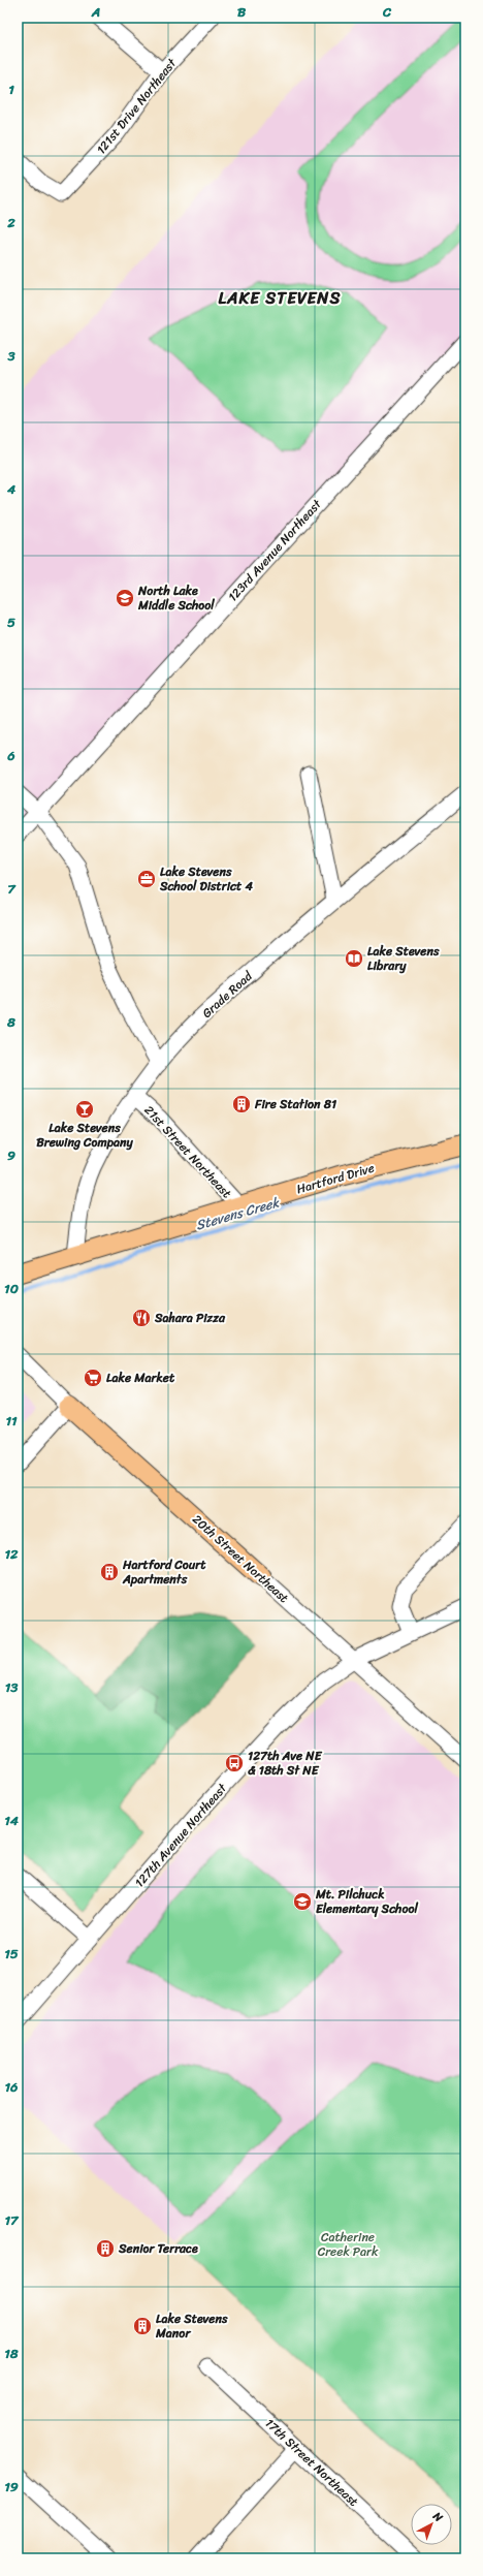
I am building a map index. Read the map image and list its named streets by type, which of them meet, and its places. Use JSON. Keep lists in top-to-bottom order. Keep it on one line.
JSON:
{"streets":{"main road":["Hartford Drive","20th Street Northeast"],"street":["121st Drive Northeast","123rd Avenue Northeast","Grade Road","21st Street Northeast","127th Avenue Northeast","17th Street Northeast"]},"crossings":[["Grade Road","21st Street Northeast"],["Grade Road","Hartford Drive"],["21st Street Northeast","Hartford Drive"],["20th Street Northeast","127th Avenue Northeast"]],"districts":["LAKE STEVENS"],"water":["Stevens Creek"],"parks":["Catherine Creek Park"],"places":{"school or university":["North Lake Middle School","Mt. Pilchuck Elementary School"],"office":["Lake Stevens School District 4"],"library":["Lake Stevens Library"],"building":["Fire Station 81","Hartford Court Apartments","Senior Terrace","Lake Stevens Manor"],"bar":["Lake Stevens Brewing Company"],"restaurant":["Sahara Pizza"],"supermarket":["Lake Market"],"bus stop":["127th Ave NE & 18th St NE"]},"north":"top right","grid":{"columns":["A","B","C"],"rows":["1","2","3","4","5","6","7","8","9","10","11","12","13","14","15","16","17","18","19"]}}
